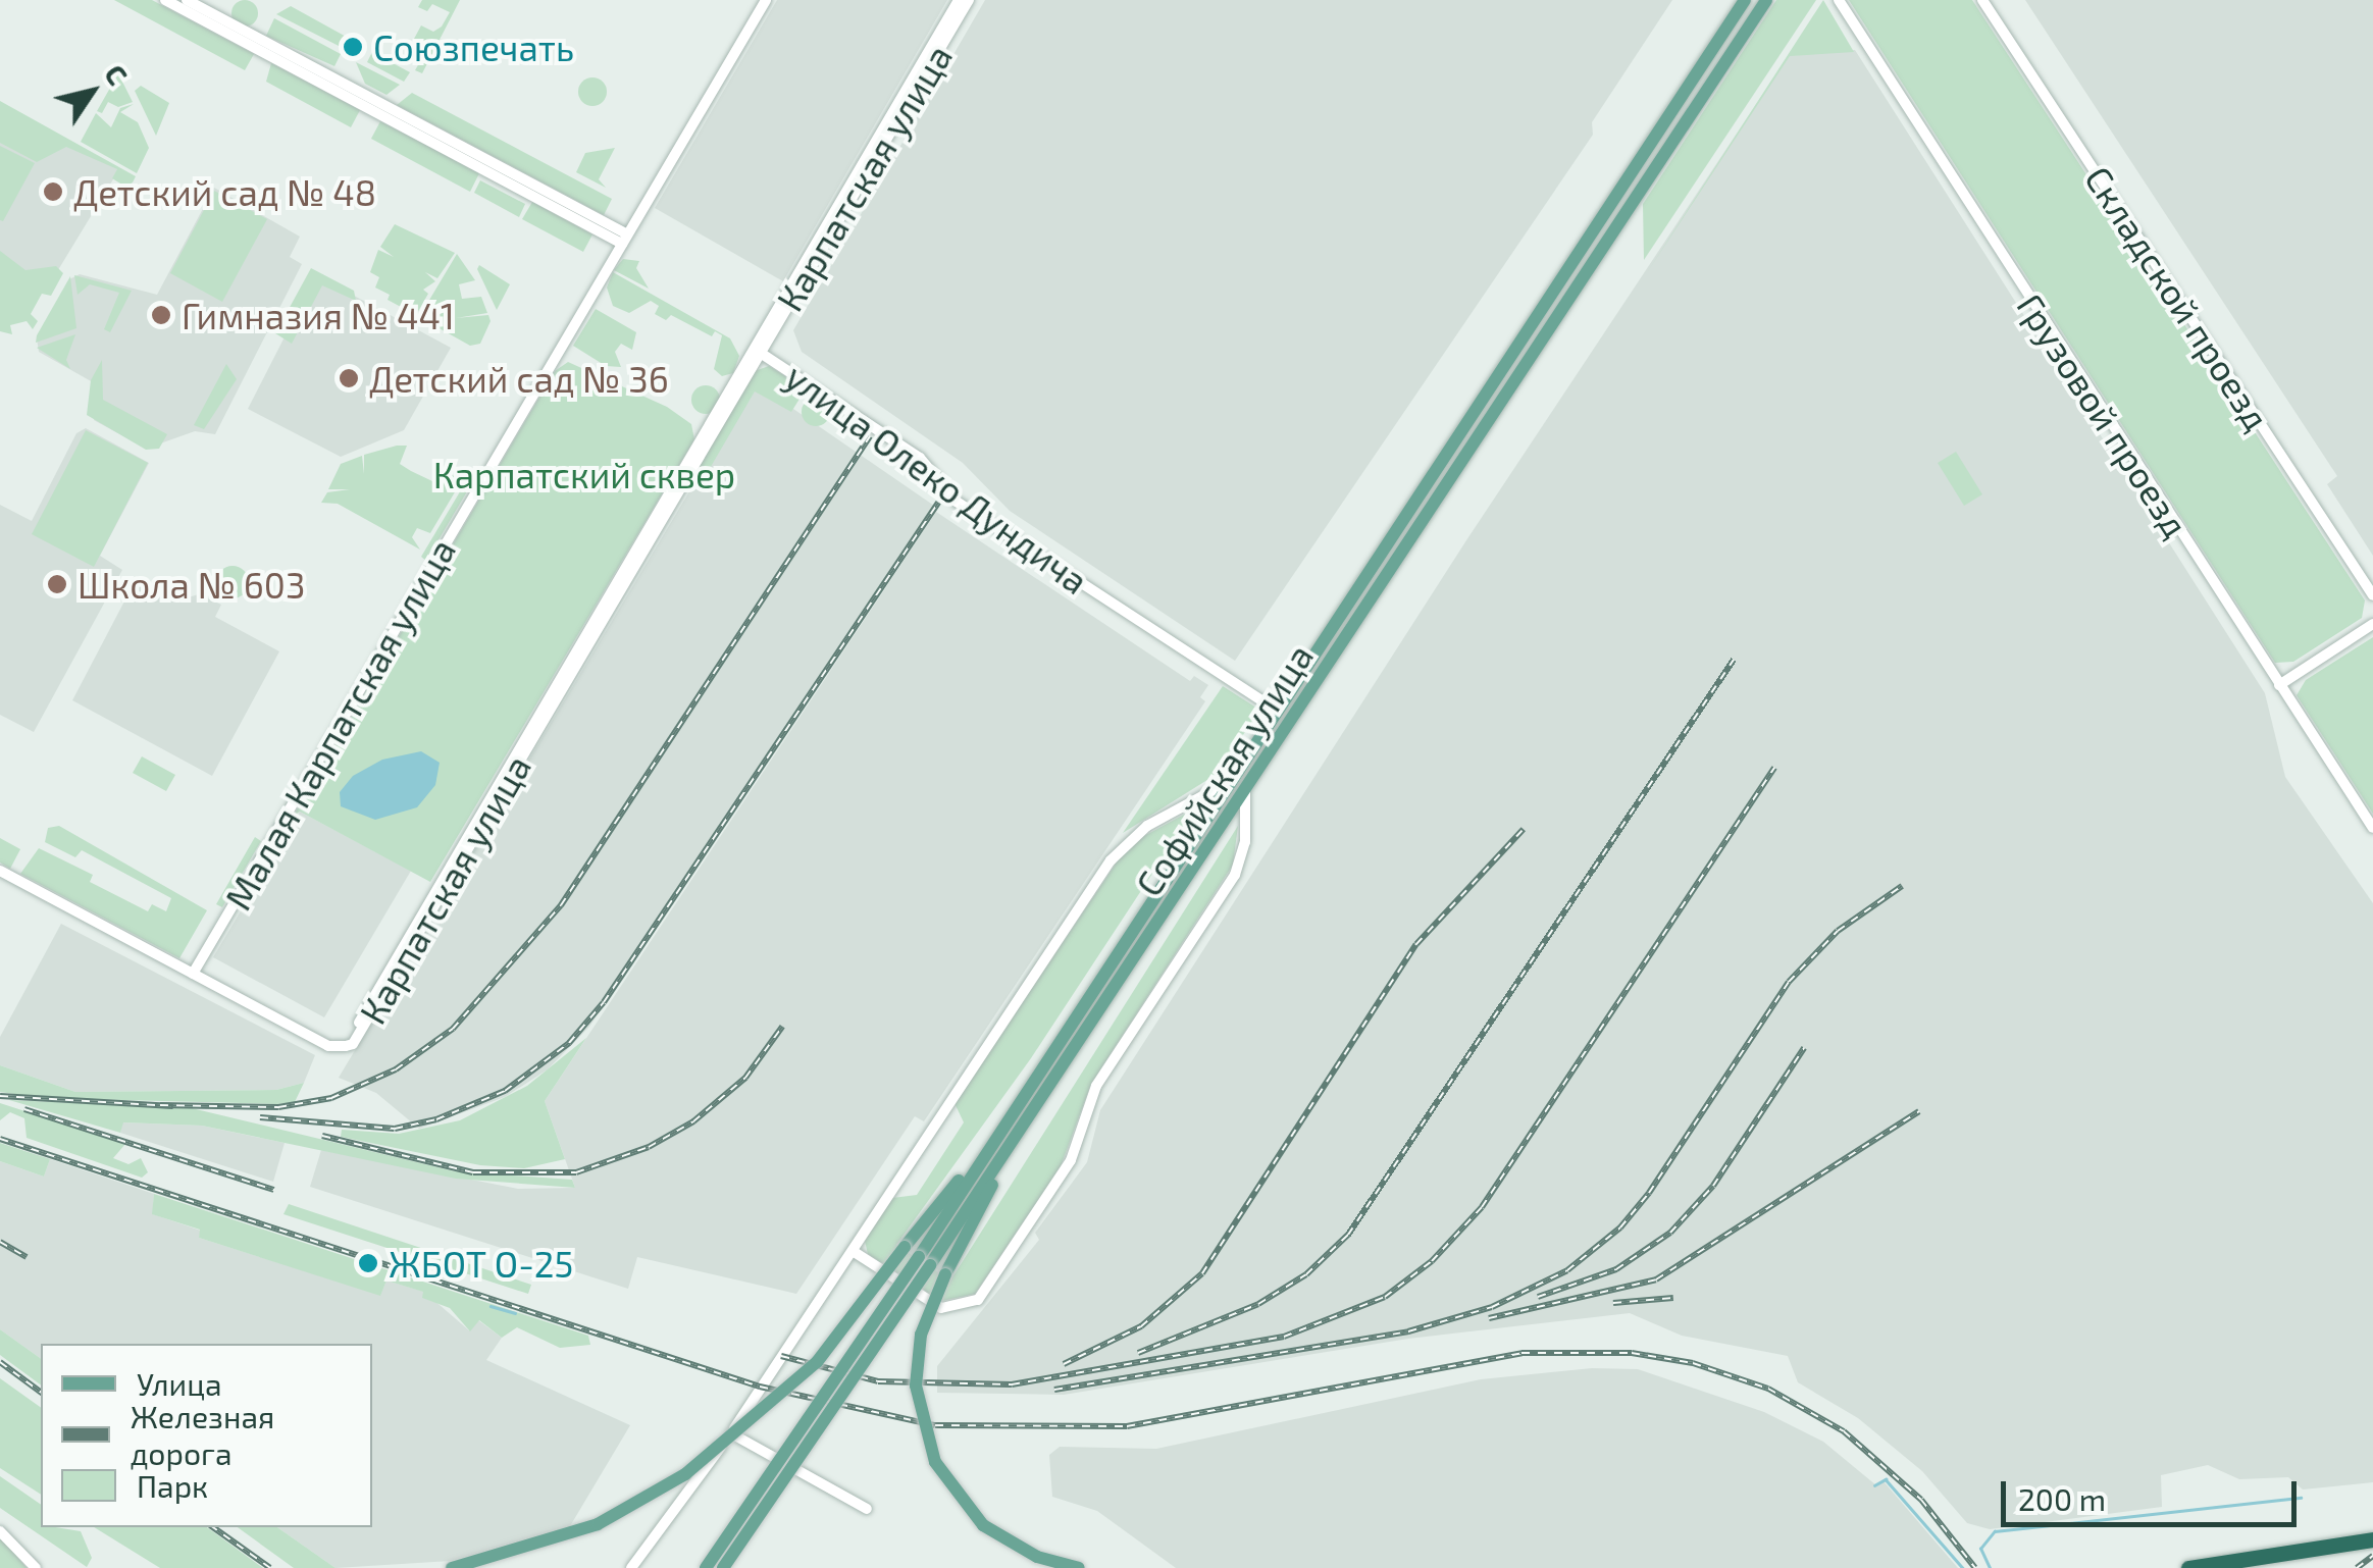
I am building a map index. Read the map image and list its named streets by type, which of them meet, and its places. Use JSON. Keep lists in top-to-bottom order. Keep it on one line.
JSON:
{"streets":{"main road":["Софийская улица"],"street":["Карпатская улица","Складской проезд","Грузовой проезд","улица Олеко Дундича","Малая Карпатская улица"]},"crossings":[["Карпатская улица","улица Олеко Дундича"],["Карпатская улица","Малая Карпатская улица"],["улица Олеко Дундича","Софийская улица"]],"parks":["Карпатский сквер"],"places":["Союзпечать","Детский сад № 48","Гимназия № 441","Детский сад № 36","Школа № 603","ЖБОТ О-25"],"legend":["Улица","Железная дорога","Парк"],"scale_bar":"200 m","north":"top right"}
